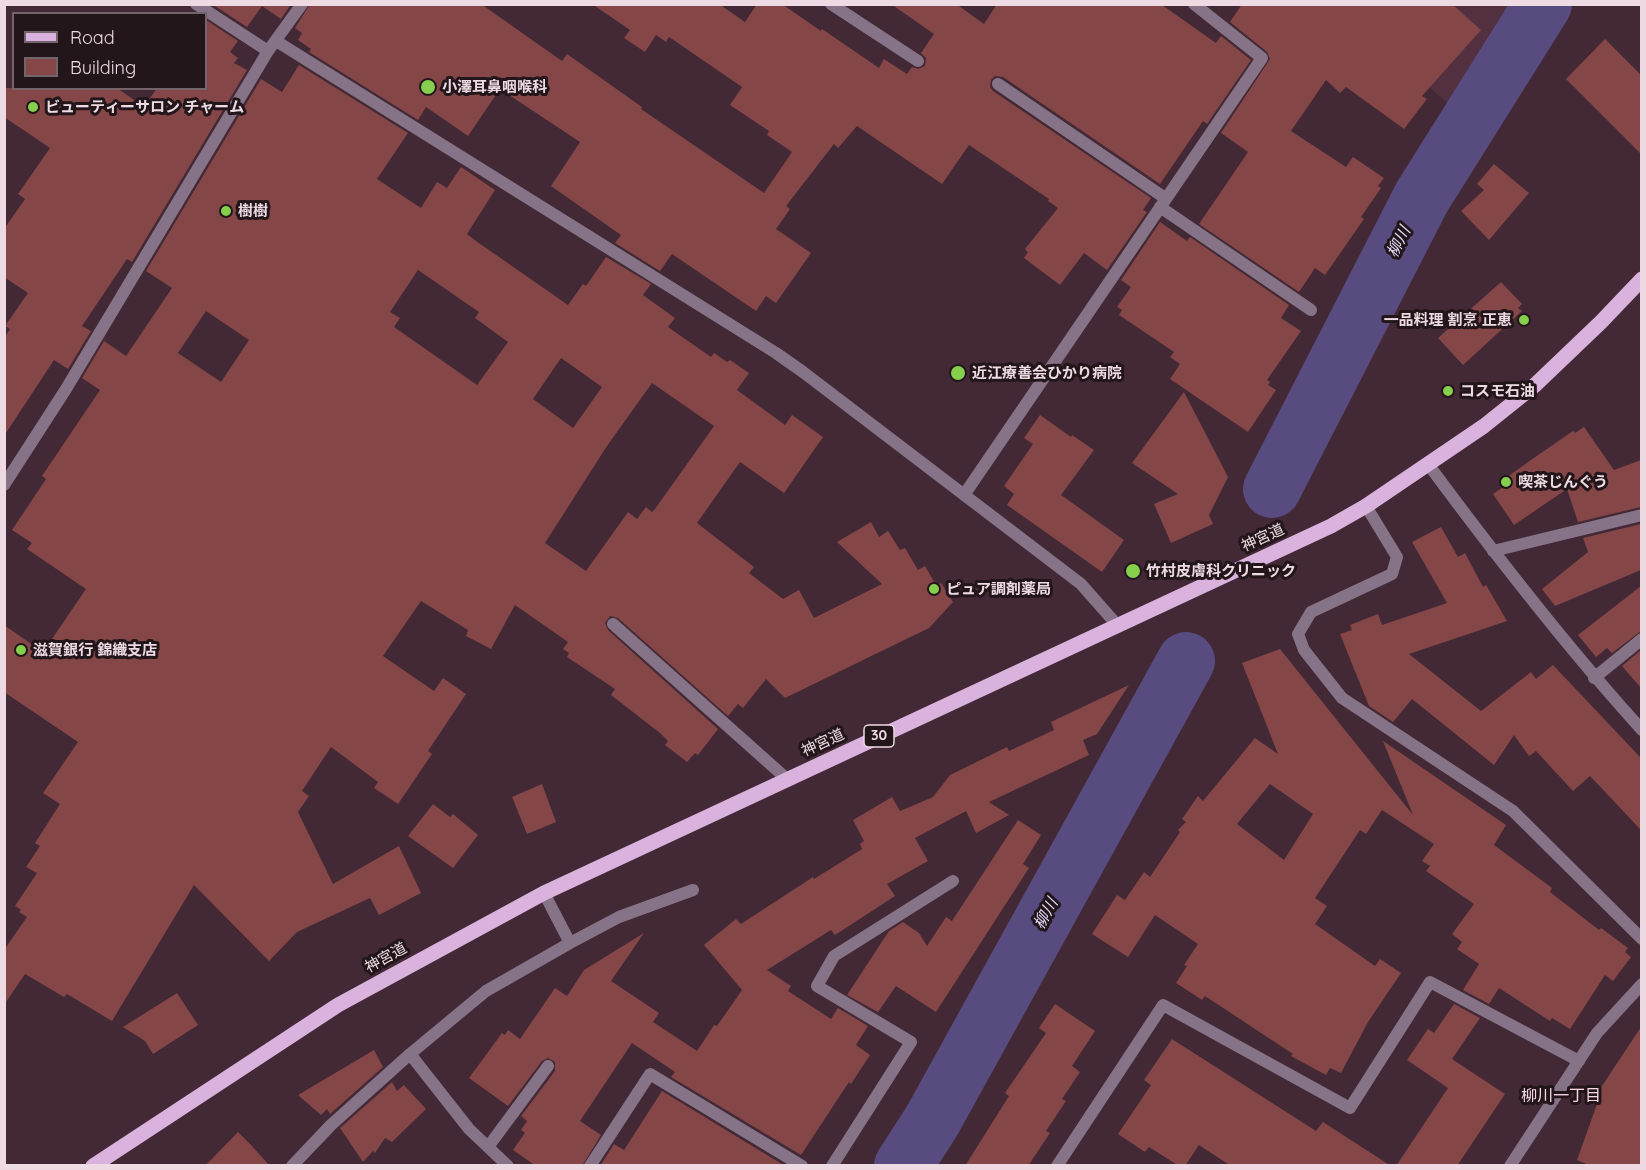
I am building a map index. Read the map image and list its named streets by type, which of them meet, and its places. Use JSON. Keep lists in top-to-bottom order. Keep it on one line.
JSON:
{"streets":{"main road":["神宮道","30"]},"districts":["柳川一丁目"],"water":["柳川"],"places":["小澤耳鼻咽喉科","ビューティーサロン チャーム","樹樹","一品料理 割烹 正恵","近江療善会ひかり病院","コスモ石油","喫茶じんぐう","竹村皮膚科クリニック","ピュア調剤薬局","滋賀銀行 錦織支店"],"legend":["Road","Building"]}
